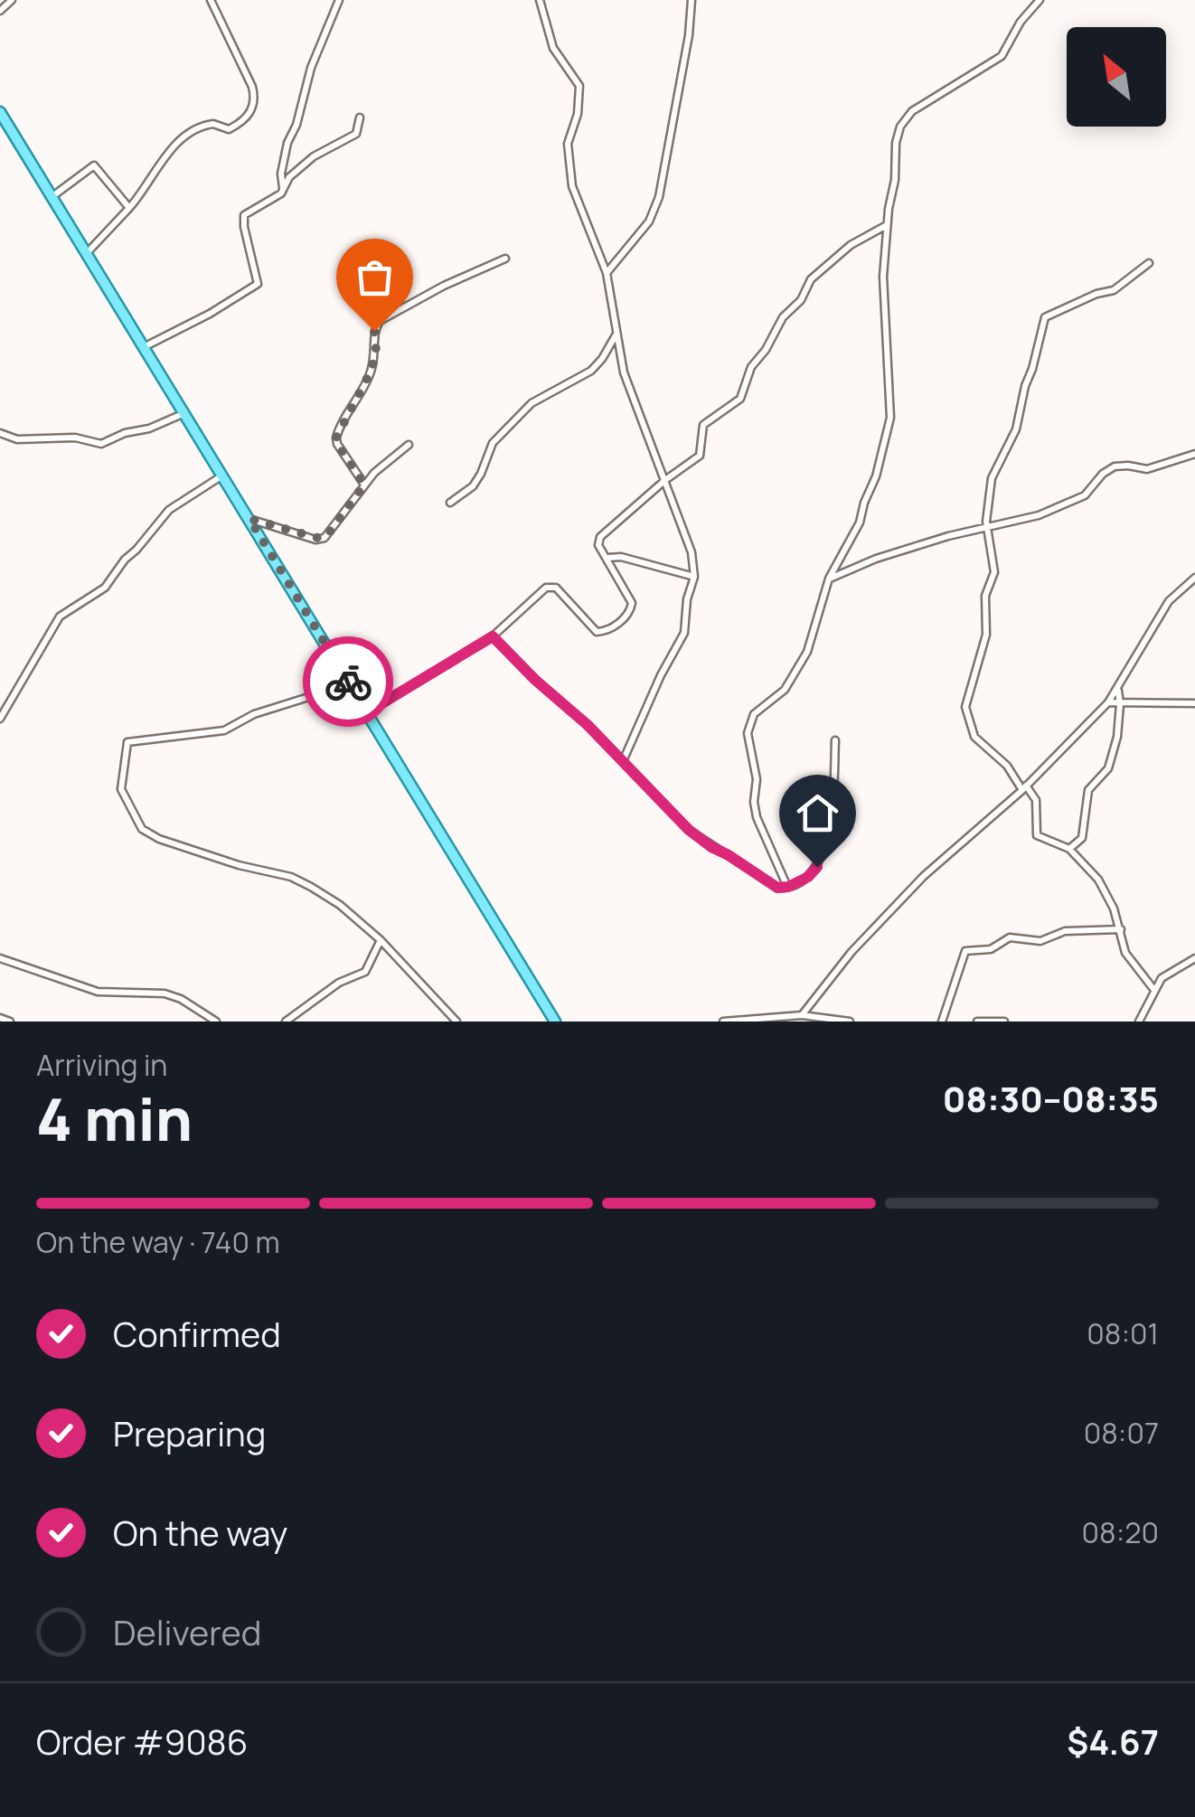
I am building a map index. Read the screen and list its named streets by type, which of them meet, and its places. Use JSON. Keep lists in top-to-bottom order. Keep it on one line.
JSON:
{"north":"top left","page":{"heading":["4 min","Arriving in","08:30–08:35"],"panel":["Order #9086","$4.67"],"bar":"On the way · 740 m","list":[["Confirmed","08:01"],["Preparing","08:07"],["On the way","08:20"],"Delivered"]}}
